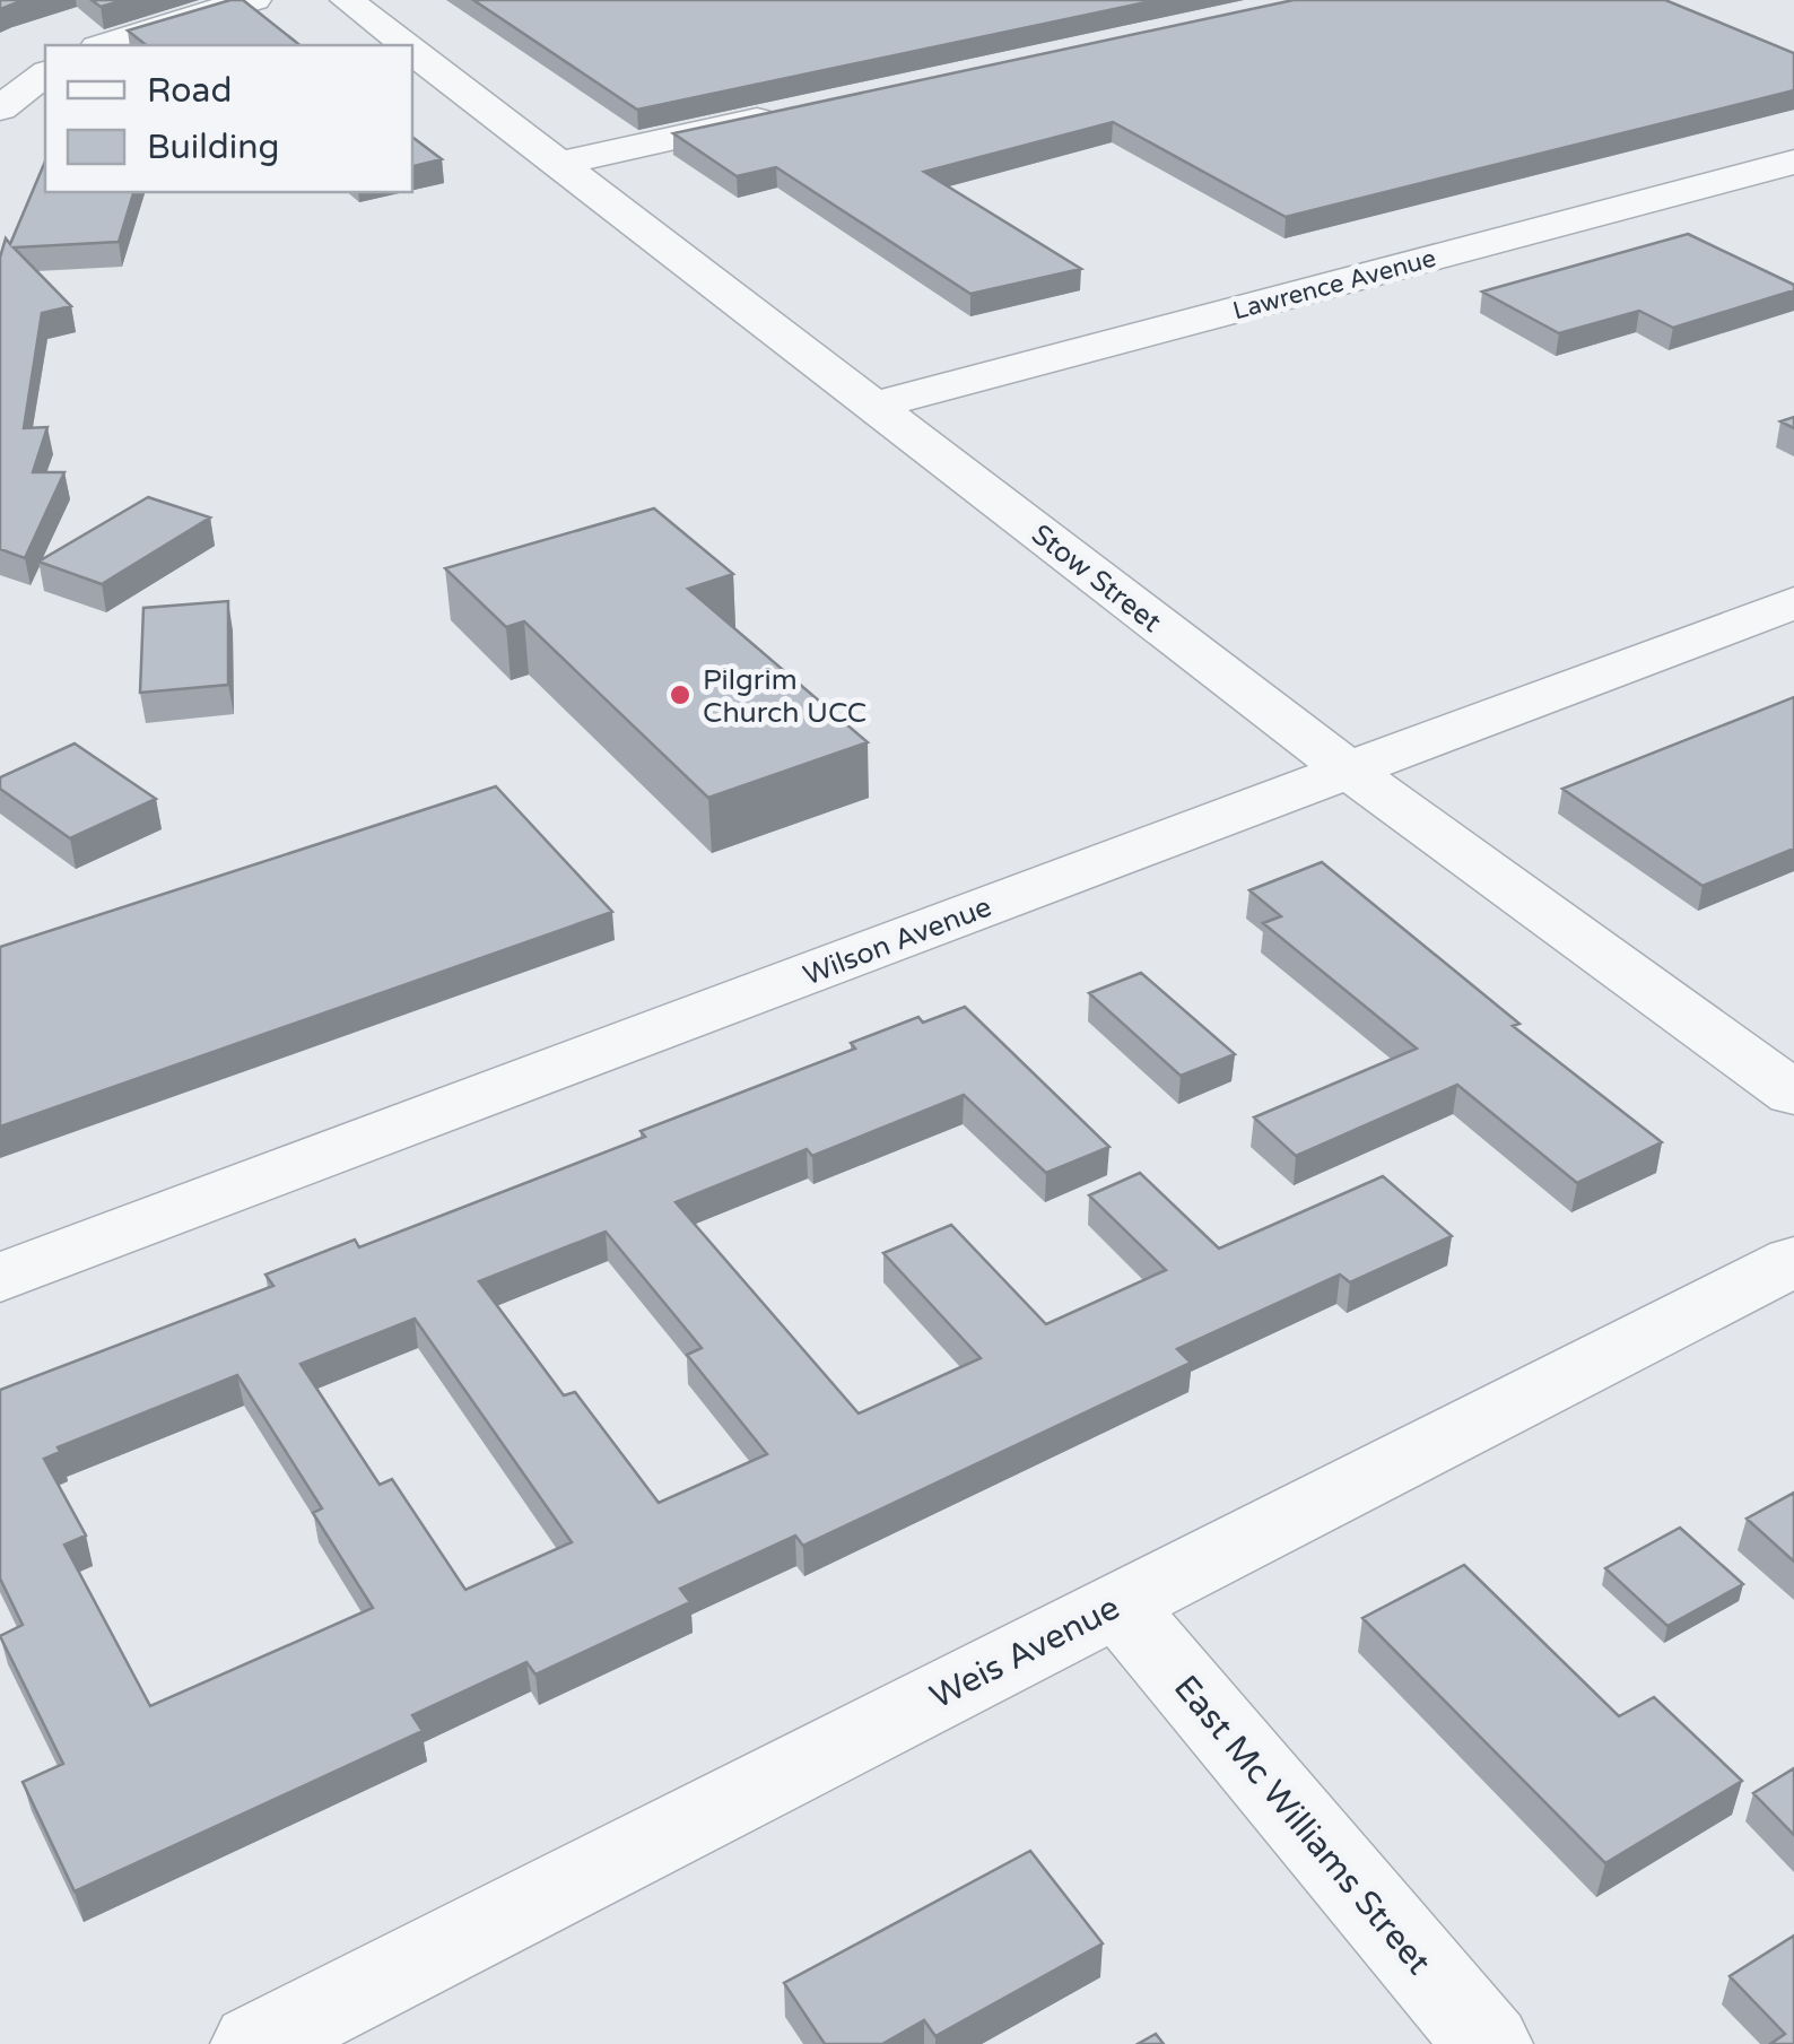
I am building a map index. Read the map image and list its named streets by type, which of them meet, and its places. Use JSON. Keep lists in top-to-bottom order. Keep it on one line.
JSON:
{"streets":{"street":["Lawrence Avenue","Stow Street","Wilson Avenue","Weis Avenue","East Mc Williams Street"]},"crossings":[["Lawrence Avenue","Stow Street"],["Stow Street","Wilson Avenue"],["Weis Avenue","East Mc Williams Street"]],"places":["Pilgrim Church UCC"],"legend":["Road","Building"]}
